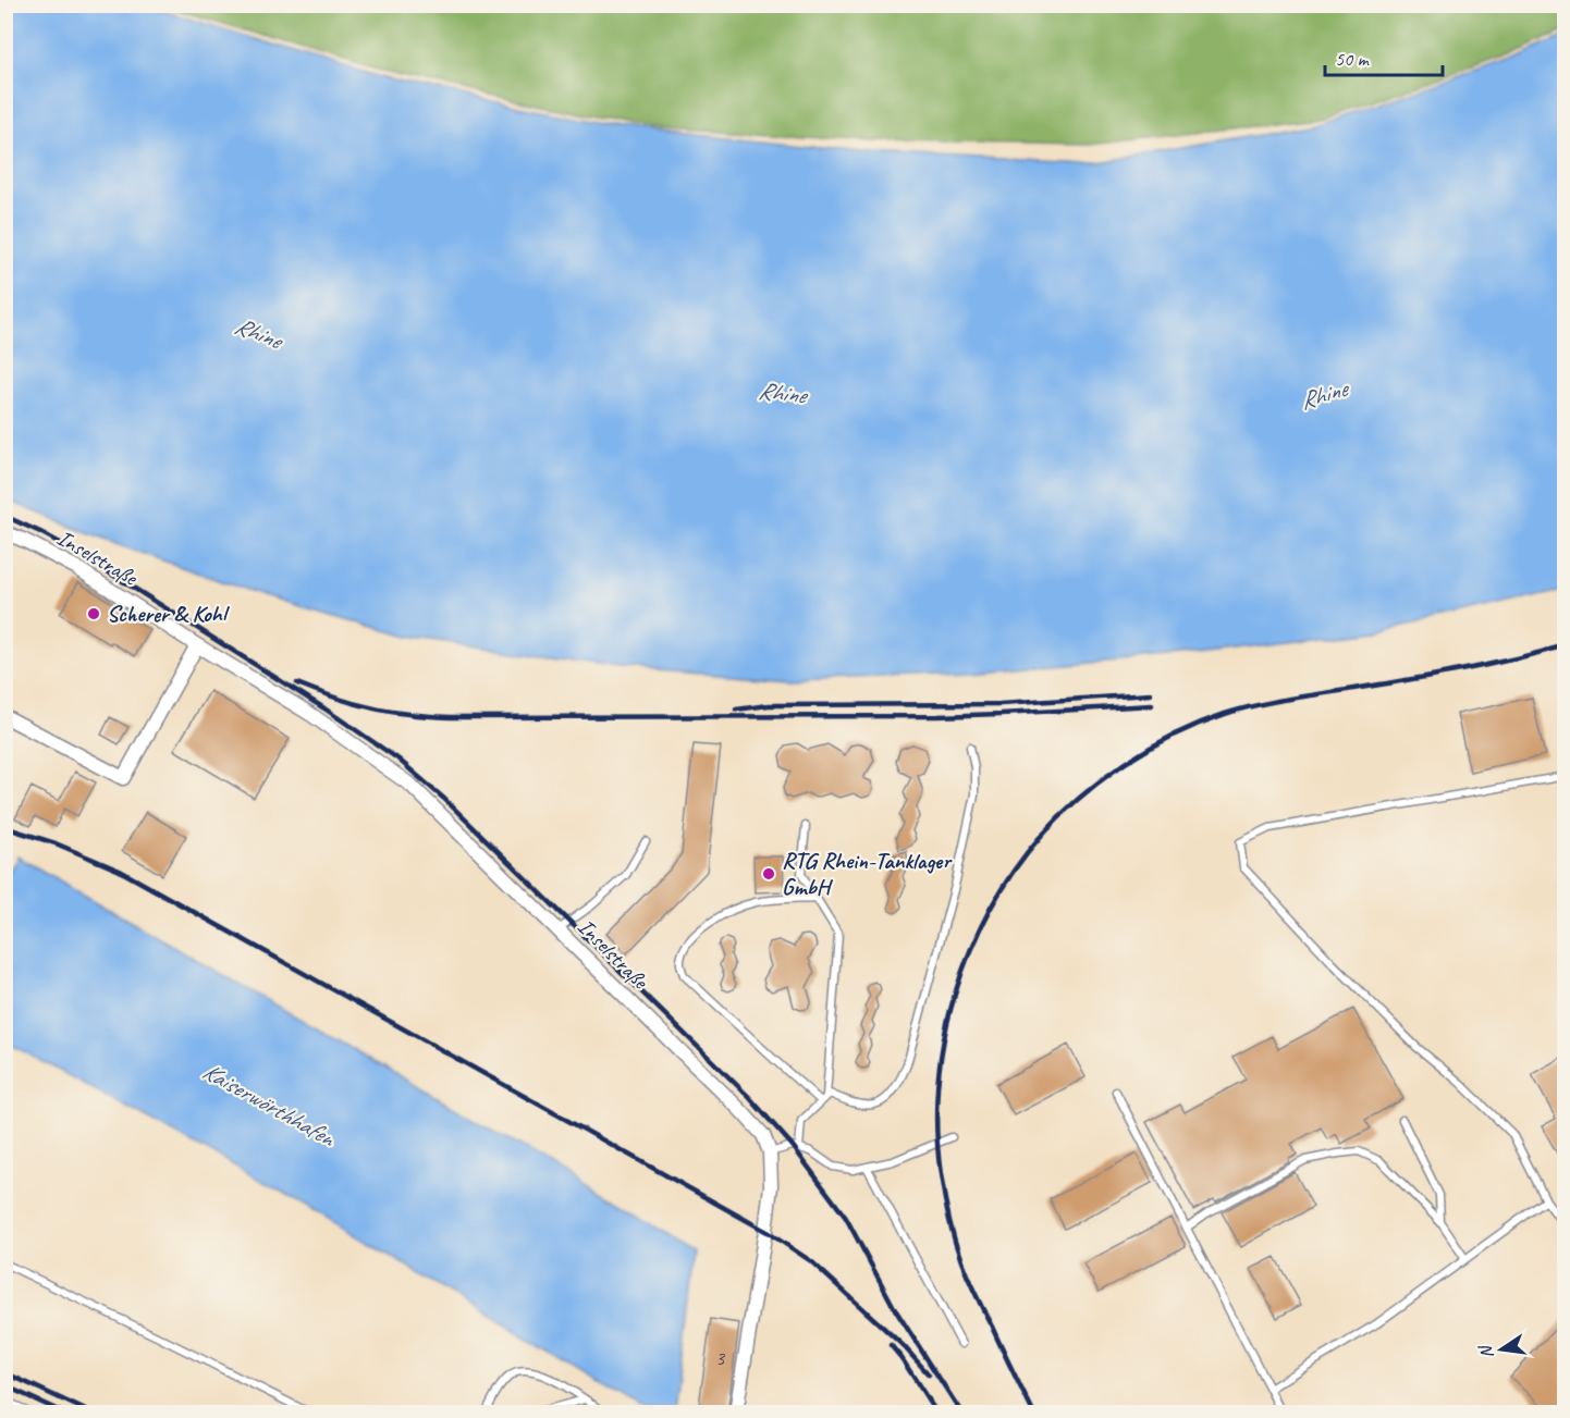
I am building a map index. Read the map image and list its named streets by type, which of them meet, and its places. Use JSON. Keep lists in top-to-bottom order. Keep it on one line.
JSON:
{"streets":{"street":["Inselstraße"]},"water":["Rhine","Kaiserwörthhafen"],"places":["Scherer & Kohl","RTG Rhein-Tanklager GmbH"],"house_numbers":["3"],"scale_bar":"50 m","north":"left"}
